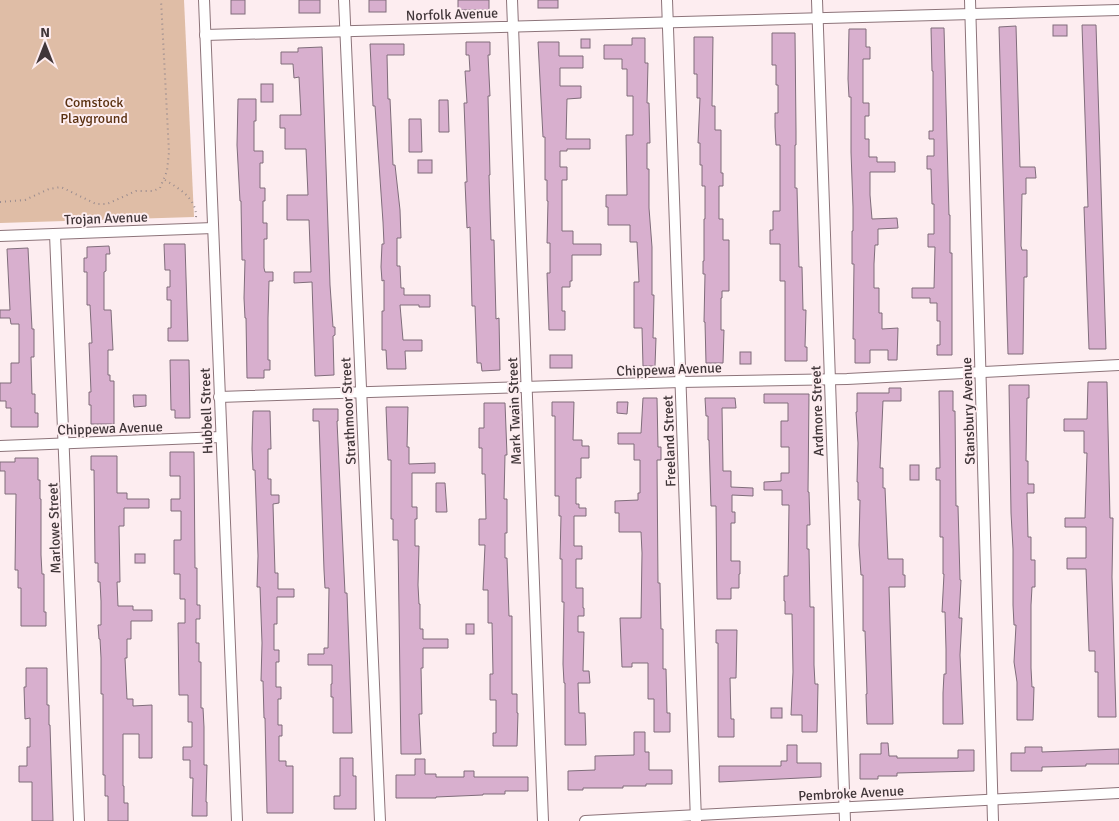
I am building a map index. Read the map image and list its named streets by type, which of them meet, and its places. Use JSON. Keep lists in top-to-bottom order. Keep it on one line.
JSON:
{"streets":{"street":["Norfolk Avenue","Trojan Avenue","Chippewa Avenue","Hubbell Street","Strathmoor Street","Mark Twain Street","Ardmore Street","Stansbury Avenue","Freeland Street","Marlowe Street","Pembroke Avenue"]},"crossings":[["Norfolk Avenue","Hubbell Street"],["Norfolk Avenue","Strathmoor Street"],["Norfolk Avenue","Mark Twain Street"],["Norfolk Avenue","Ardmore Street"],["Norfolk Avenue","Stansbury Avenue"],["Norfolk Avenue","Freeland Street"],["Trojan Avenue","Hubbell Street"],["Trojan Avenue","Marlowe Street"],["Chippewa Avenue","Hubbell Street"],["Chippewa Avenue","Strathmoor Street"],["Chippewa Avenue","Mark Twain Street"],["Chippewa Avenue","Ardmore Street"],["Chippewa Avenue","Stansbury Avenue"],["Chippewa Avenue","Freeland Street"],["Chippewa Avenue","Marlowe Street"],["Ardmore Street","Pembroke Avenue"],["Stansbury Avenue","Pembroke Avenue"],["Freeland Street","Pembroke Avenue"]],"parks":["Comstock Playground"],"north":"top"}
